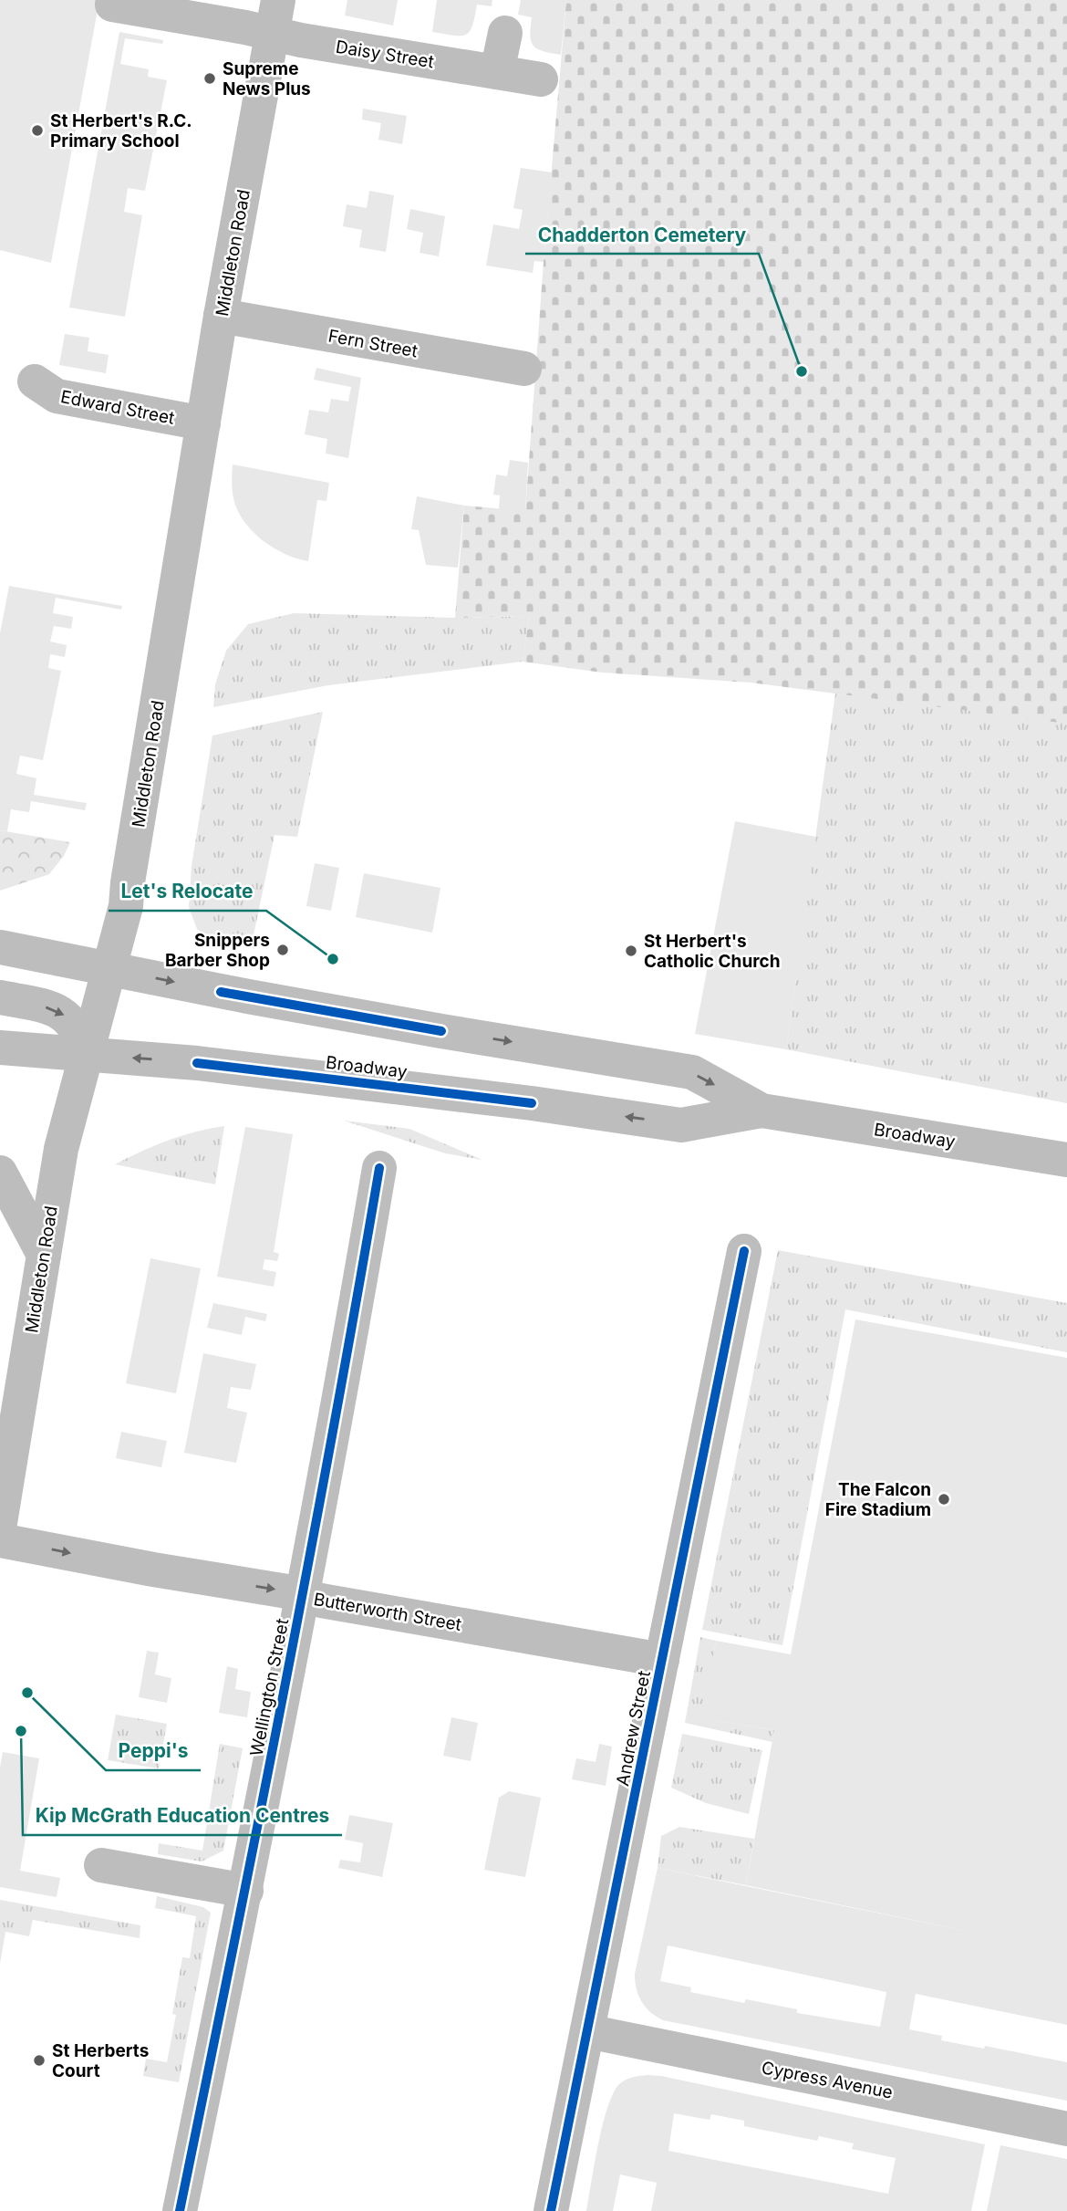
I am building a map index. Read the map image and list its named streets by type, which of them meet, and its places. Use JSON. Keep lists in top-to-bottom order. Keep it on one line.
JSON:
{"streets":{"main road":["Daisy Street","Middleton Road","Fern Street","Edward Street","Broadway","Butterworth Street","Wellington Street","Andrew Street","Cypress Avenue"]},"crossings":[["Daisy Street","Middleton Road"],["Middleton Road","Fern Street"],["Middleton Road","Edward Street"],["Middleton Road","Broadway"],["Butterworth Street","Wellington Street"],["Butterworth Street","Andrew Street"],["Andrew Street","Cypress Avenue"]],"places":["Supreme News Plus","St Herbert's R.C. Primary School","Chadderton Cemetery","Snippers Barber Shop","St Herbert's Catholic Church","Let's Relocate","The Falcon Fire Stadium","Peppi's","Kip McGrath Education Centres","St Herberts Court"]}
